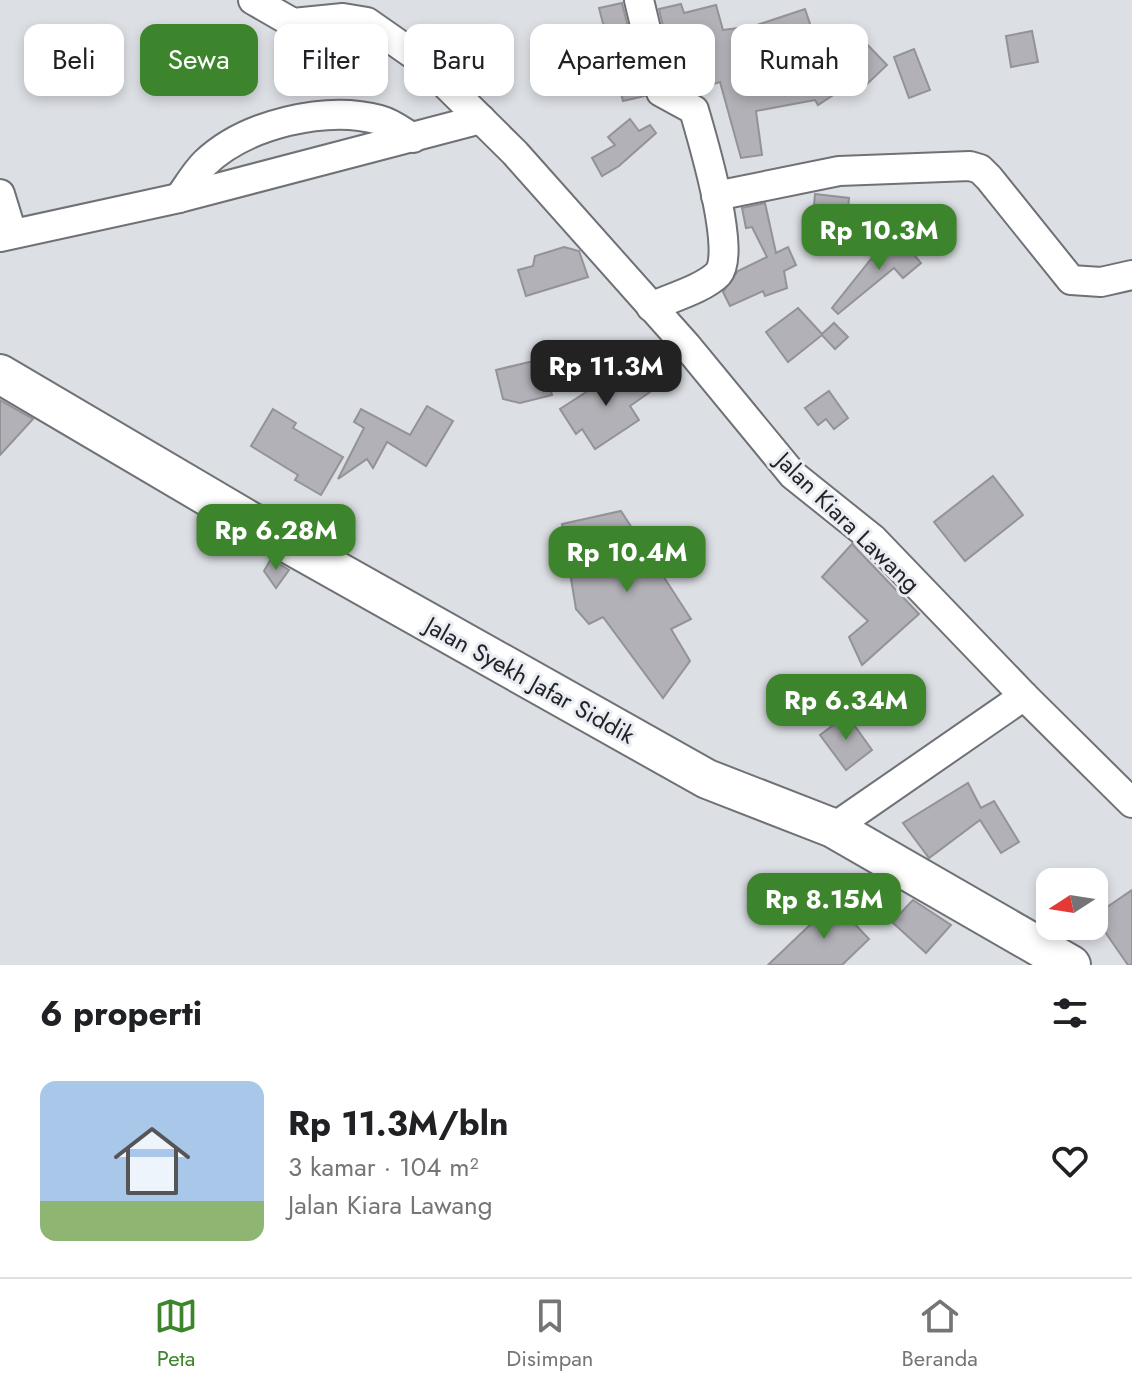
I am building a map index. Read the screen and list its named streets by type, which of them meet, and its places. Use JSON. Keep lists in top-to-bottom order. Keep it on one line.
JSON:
{"streets":{"main road":["Jalan Syekh Jafar Siddik"],"street":["Jalan Kiara Lawang"]},"north":"left","page":{"chip":["Beli","Sewa","Filter","Baru","Apartemen","Rumah"],"price":["Rp 10.3M","Rp 11.3M","Rp 6.28M","Rp 10.4M","Rp 6.34M","Rp 8.15M"],"heading":"6 properti","list":[{"name":"Rp 11.3M/bln","note":"3 kamar · 104 m² · Jalan Kiara Lawang"}],"tabs":["Peta","Disimpan","Beranda"]}}
